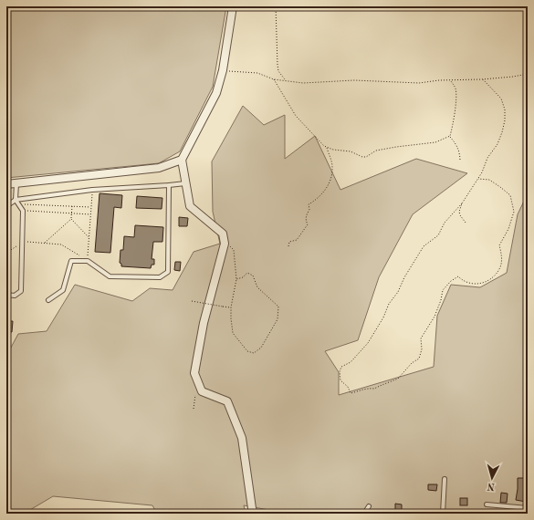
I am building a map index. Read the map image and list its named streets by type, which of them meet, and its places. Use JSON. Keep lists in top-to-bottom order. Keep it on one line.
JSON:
{"north":"bottom"}
